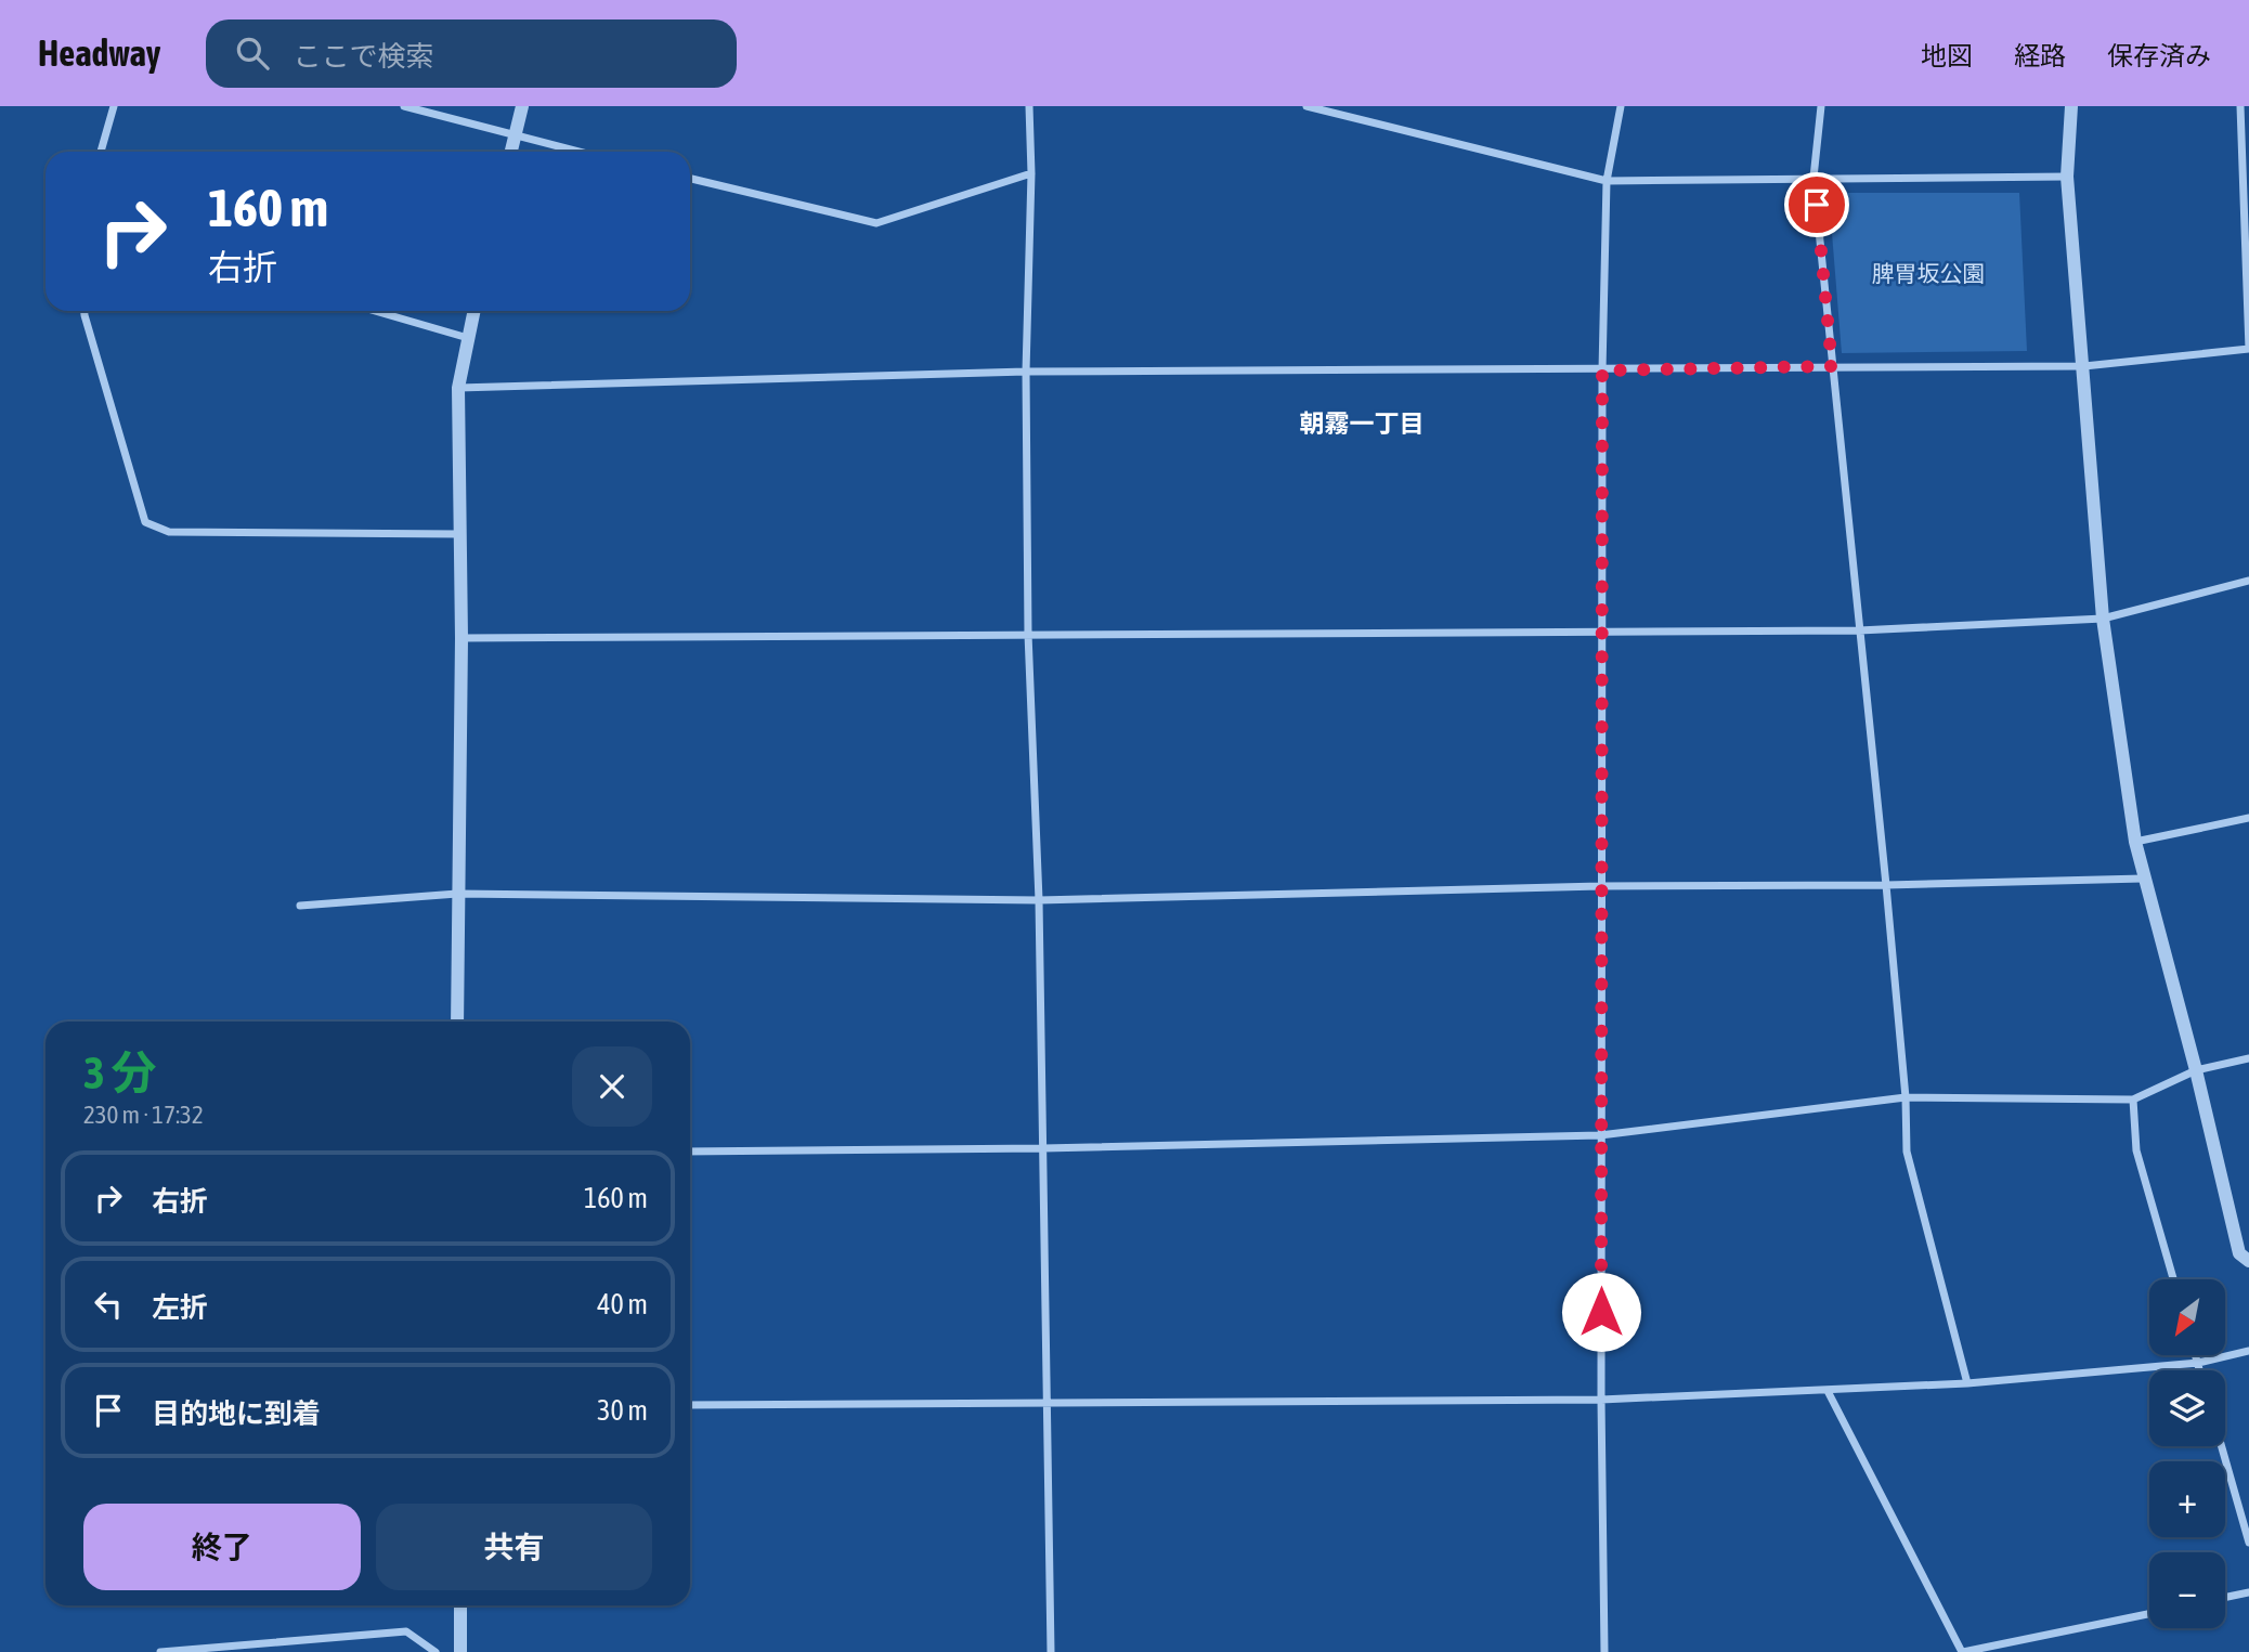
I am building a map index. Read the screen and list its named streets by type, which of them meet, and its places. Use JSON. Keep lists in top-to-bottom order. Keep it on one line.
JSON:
{"districts":["朝霧一丁目"],"parks":["脾胃坂公園"],"north":"bottom left","page":{"header":"Headway","search":"ここで検索","nav":["地図","経路","保存済み"],"turn":["160 m","右折"],"heading":["3 分","230 m · 17:32"],"list":[{"name":"右折","value":"160 m"},{"name":"左折","value":"40 m"},{"name":"目的地に到着","value":"30 m"}],"map_buttons":["+","−"],"buttons":["終了","共有"]}}
